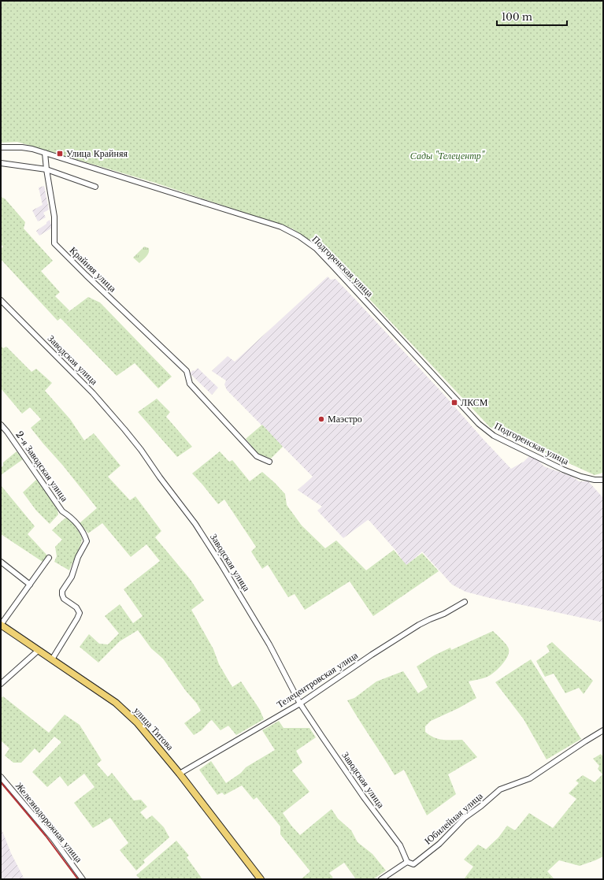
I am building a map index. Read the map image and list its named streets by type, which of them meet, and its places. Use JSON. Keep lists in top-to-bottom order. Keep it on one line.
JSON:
{"streets":{"main road":["улица Титова"],"street":["Подгоренская улица","Крайняя улица","Заводская улица","2-я Заводская улица","Телецентровская улица","Юбилейная улица","Железнодорожная улица"]},"crossings":[["Подгоренская улица","Крайняя улица"],["Заводская улица","Телецентровская улица"],["Заводская улица","Юбилейная улица"],["2-я Заводская улица","улица Титова"],["Телецентровская улица","улица Титова"]],"parks":["Сады \"Телецентр\""],"places":{"transit":["Улица Крайняя","ЛКСМ"],"other":["Маэстро"]},"scale_bar":"100 m"}
